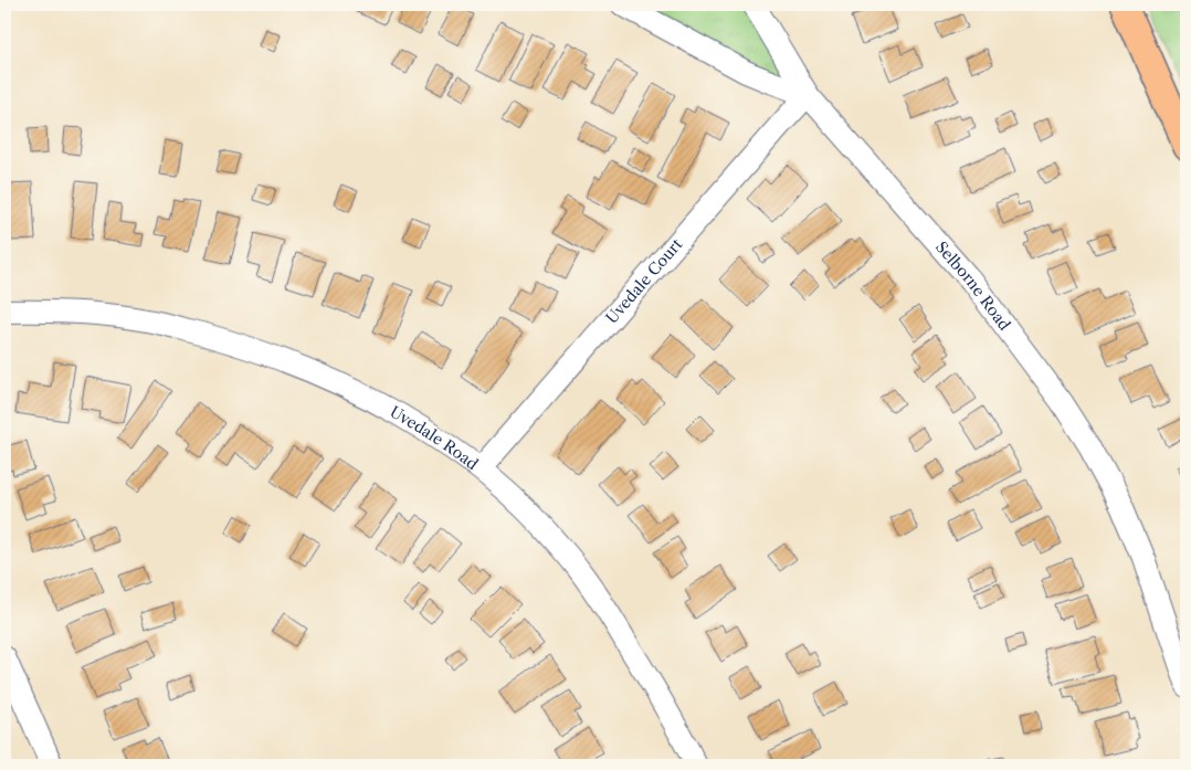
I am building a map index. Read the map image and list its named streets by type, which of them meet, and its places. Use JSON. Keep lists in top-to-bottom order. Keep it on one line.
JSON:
{"streets":{"street":["Uvedale Court","Selborne Road","Uvedale Road"]},"crossings":[["Uvedale Court","Selborne Road"],["Uvedale Court","Uvedale Road"]]}
